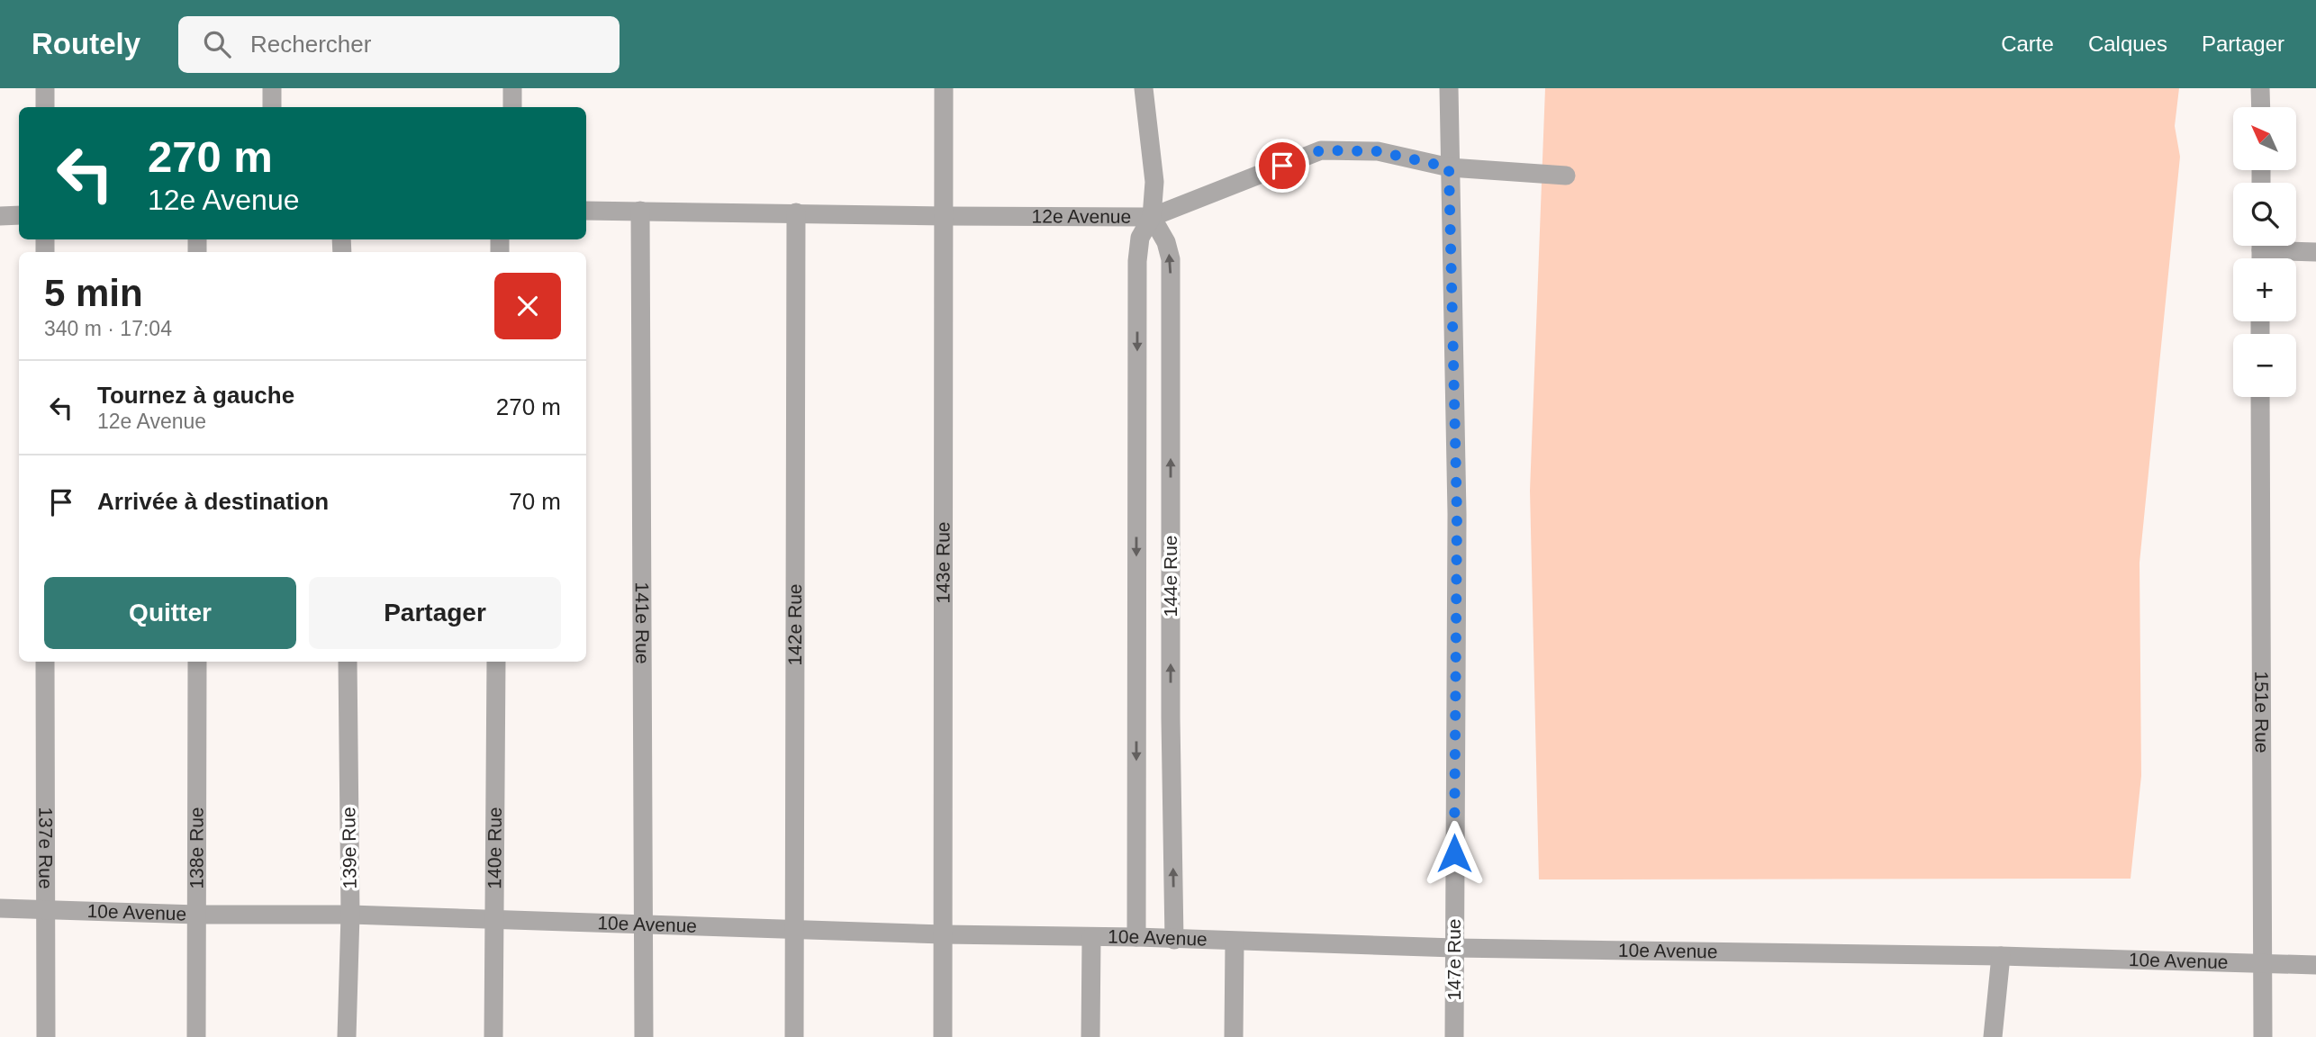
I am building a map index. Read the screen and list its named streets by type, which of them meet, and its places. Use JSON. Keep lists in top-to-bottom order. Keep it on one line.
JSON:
{"streets":{"street":["12e Avenue","143e Rue","144e Rue","141e Rue","142e Rue","151e Rue","137e Rue","138e Rue","139e Rue","140e Rue","10e Avenue","147e Rue"]},"crossings":[["12e Avenue","143e Rue"],["12e Avenue","144e Rue"],["12e Avenue","141e Rue"],["12e Avenue","142e Rue"],["12e Avenue","147e Rue"],["143e Rue","10e Avenue"],["144e Rue","10e Avenue"],["141e Rue","10e Avenue"],["142e Rue","10e Avenue"],["151e Rue","10e Avenue"],["137e Rue","10e Avenue"],["138e Rue","10e Avenue"],["139e Rue","10e Avenue"],["140e Rue","10e Avenue"],["10e Avenue","147e Rue"]],"north":"top left","page":{"header":"Routely","search":"Rechercher","nav":["Carte","Calques","Partager"],"map_buttons":["+","−"],"turn":["270 m","12e Avenue"],"heading":["5 min","340 m · 17:04"],"list":[{"name":"Tournez à gauche","note":"12e Avenue","value":"270 m"},{"name":"Arrivée à destination","value":"70 m"}],"buttons":["Quitter","Partager"]}}
